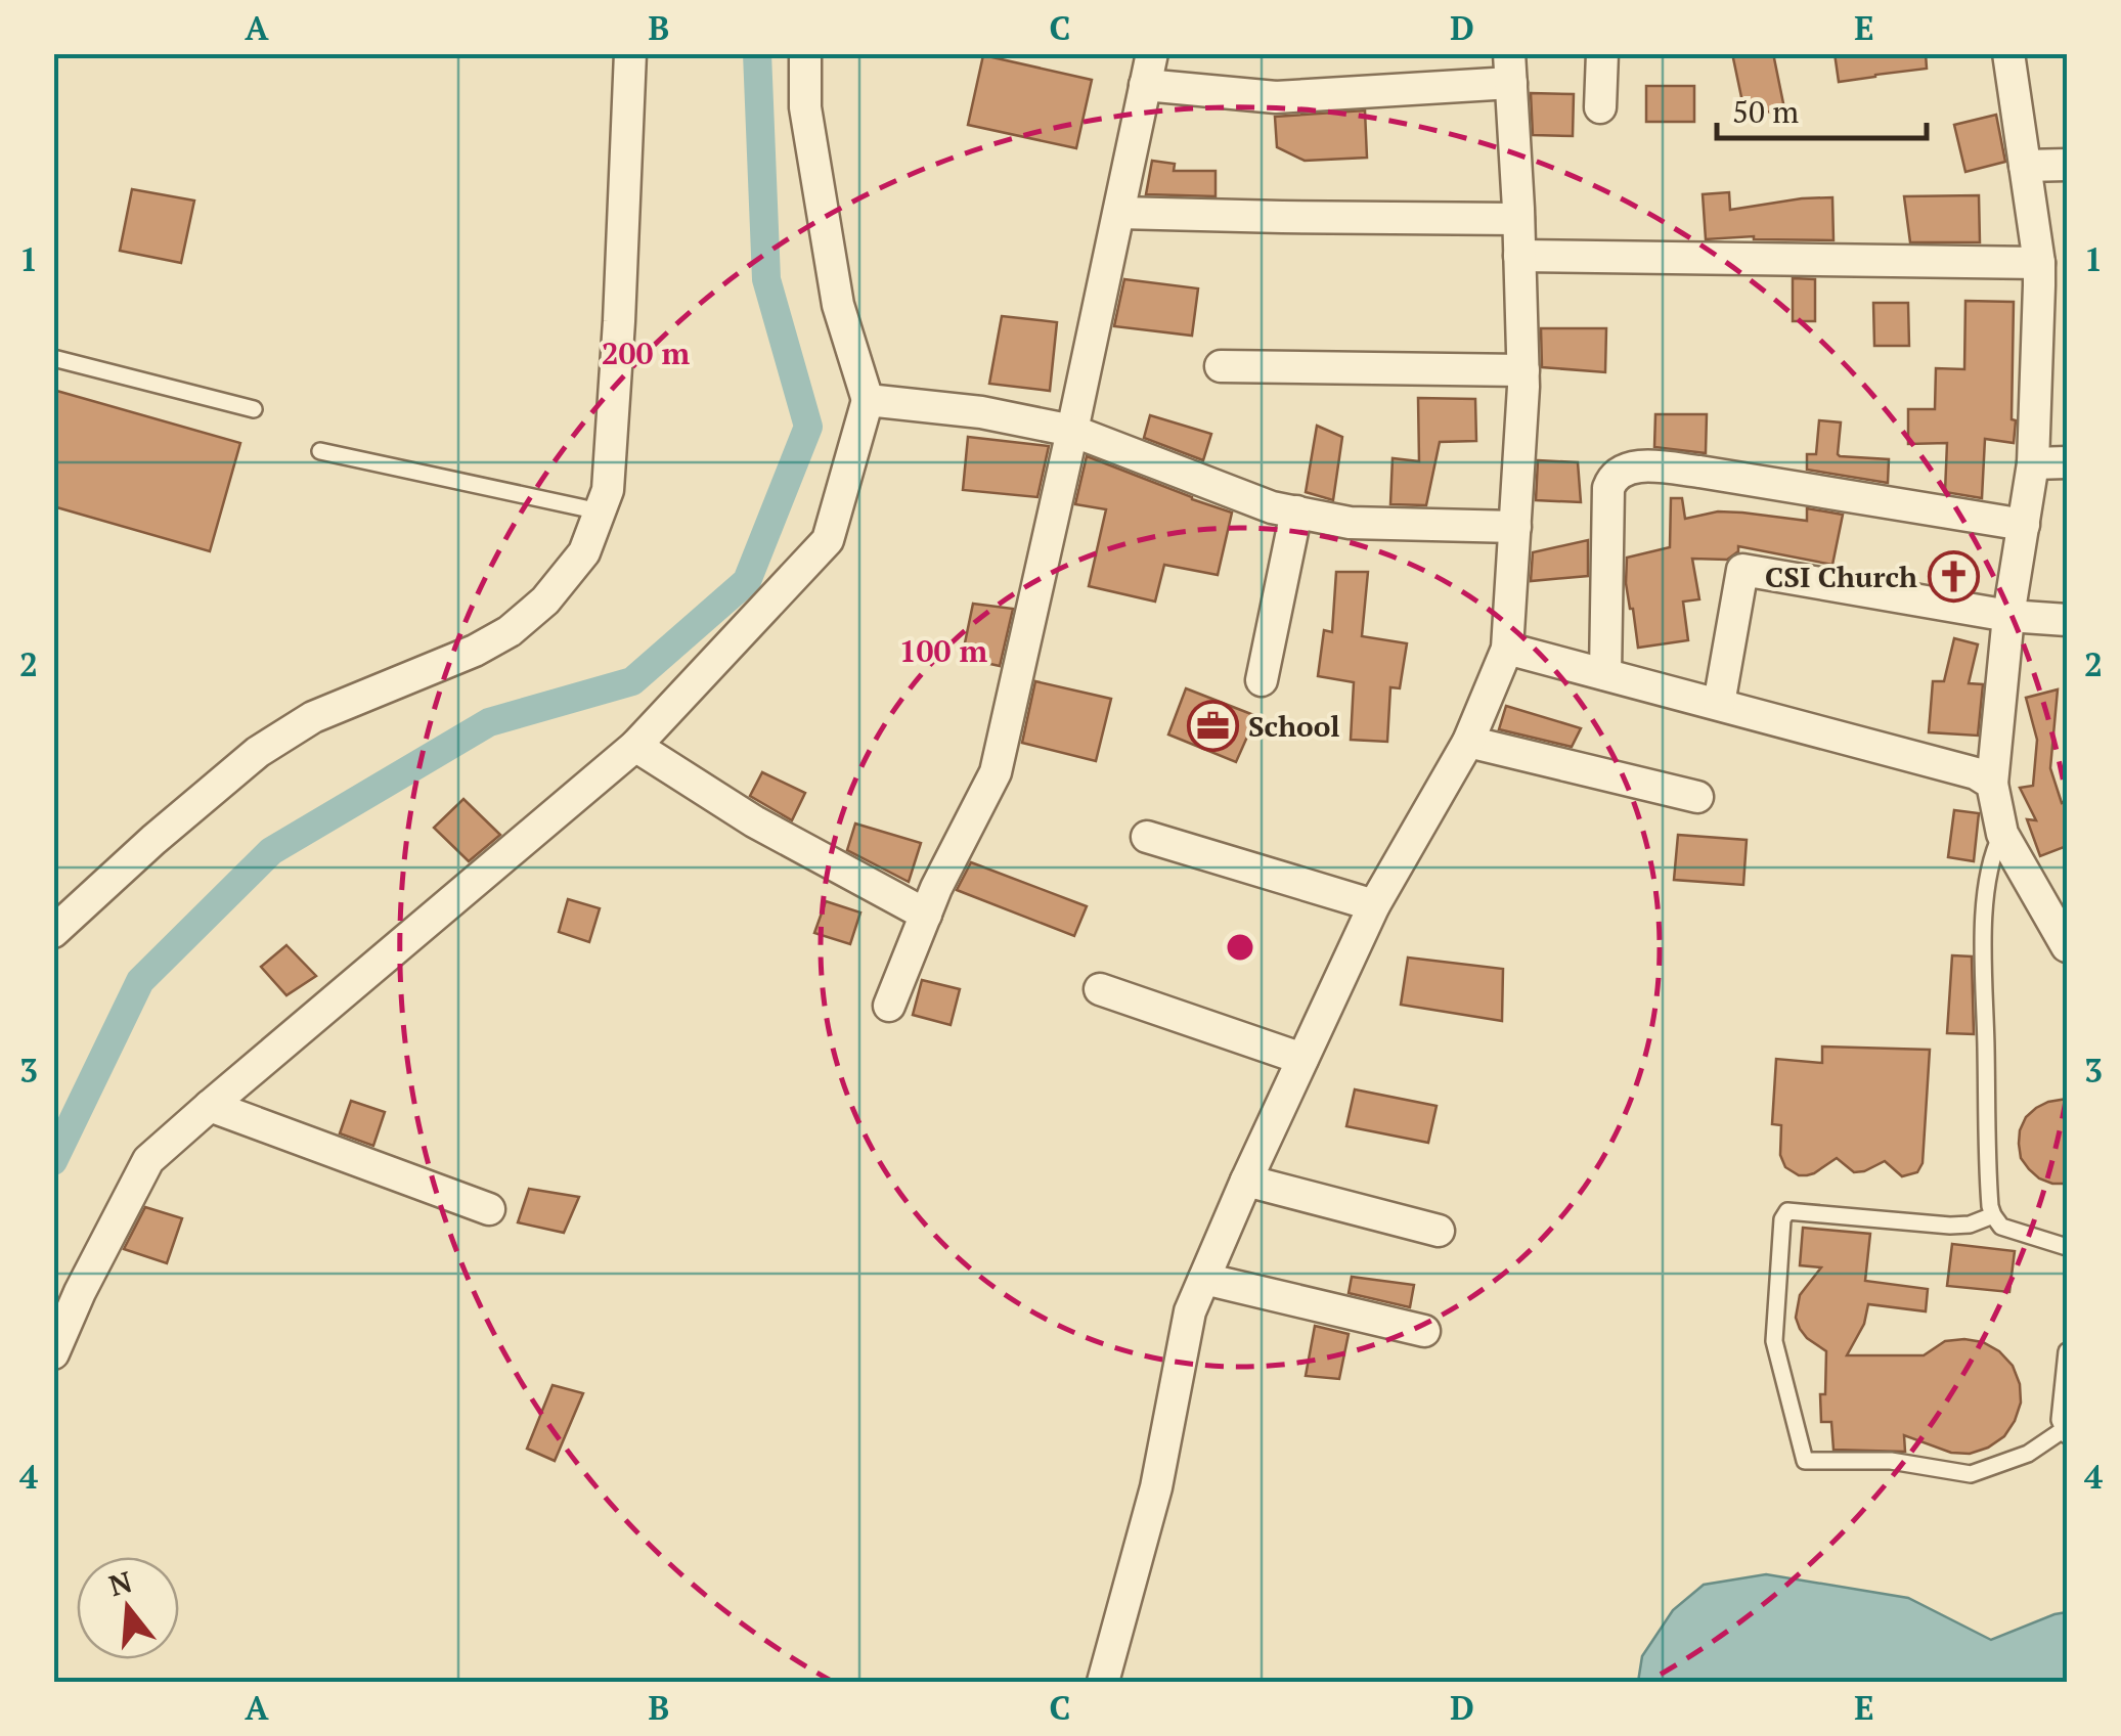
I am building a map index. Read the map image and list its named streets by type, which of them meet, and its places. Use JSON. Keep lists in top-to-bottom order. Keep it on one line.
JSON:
{"places":{"church":["CSI Church"],"office":["School"]},"scale_bar":"50 m","north":"top","grid":{"columns":["A","B","C","D","E"],"rows":["1","2","3","4"]},"rings":["200 m","100 m"]}
